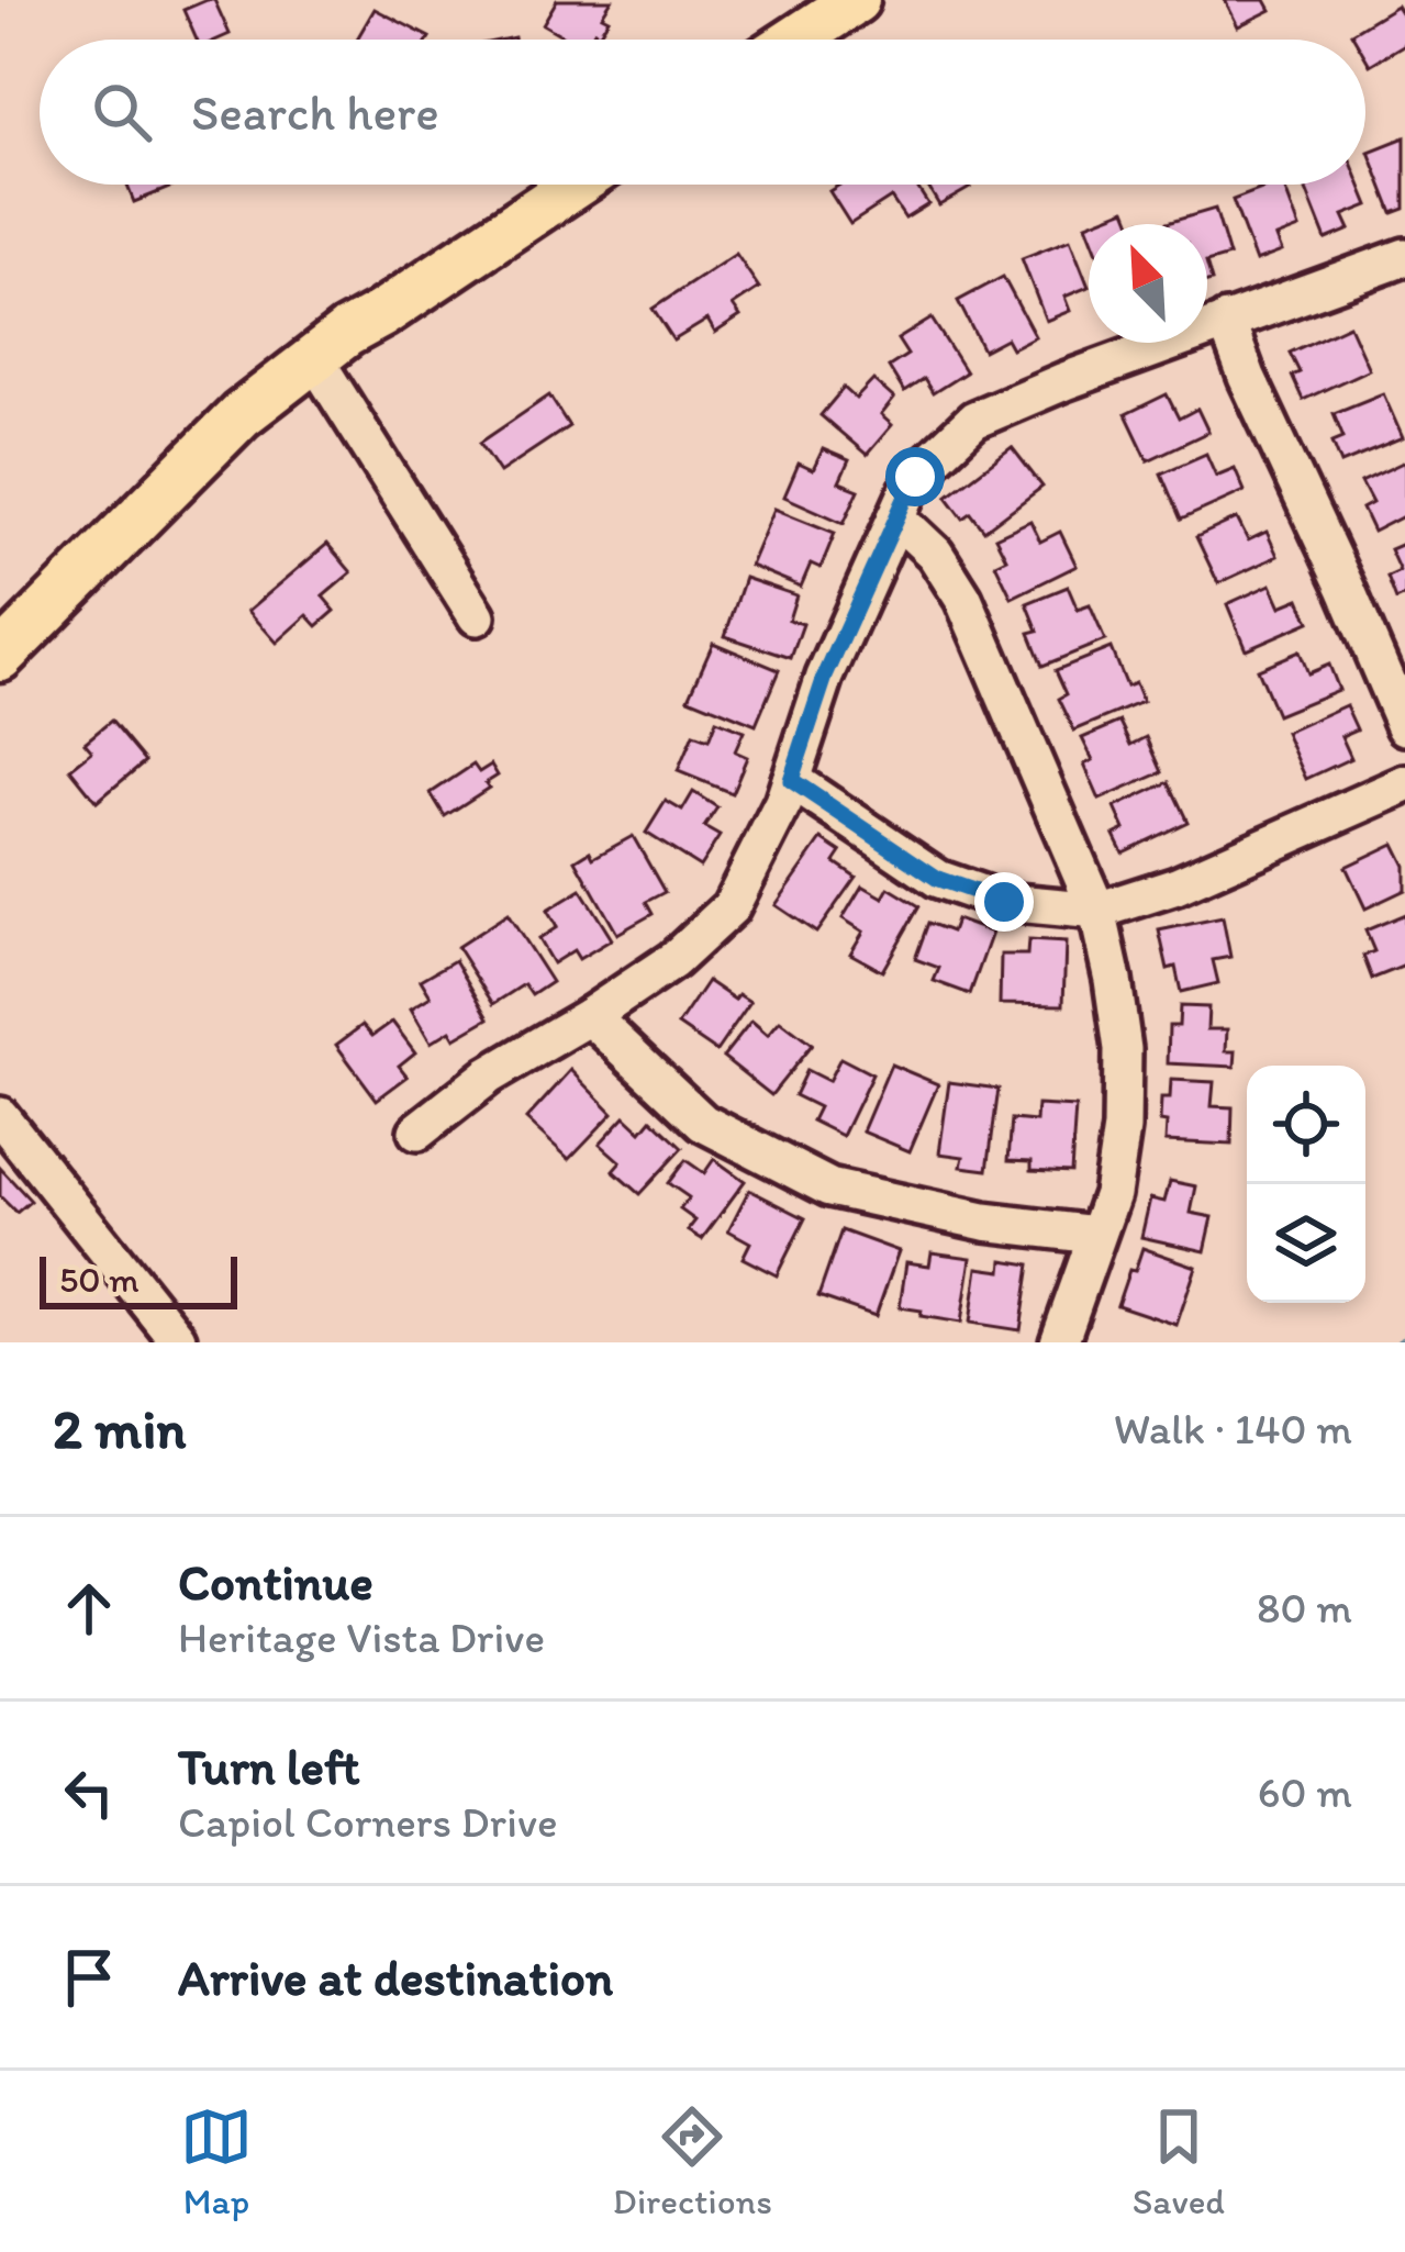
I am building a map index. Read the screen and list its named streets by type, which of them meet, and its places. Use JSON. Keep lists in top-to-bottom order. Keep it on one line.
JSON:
{"scale_bar":"50 m","north":"top left","page":{"search":"Search here","scale":"50 m","heading":["2 min","Walk · 140 m"],"list":[["Continue","Heritage Vista Drive","80 m"],["Turn left","Capiol Corners Drive","60 m"],"Arrive at destination"],"nav":["Map","Directions","Saved"]}}
